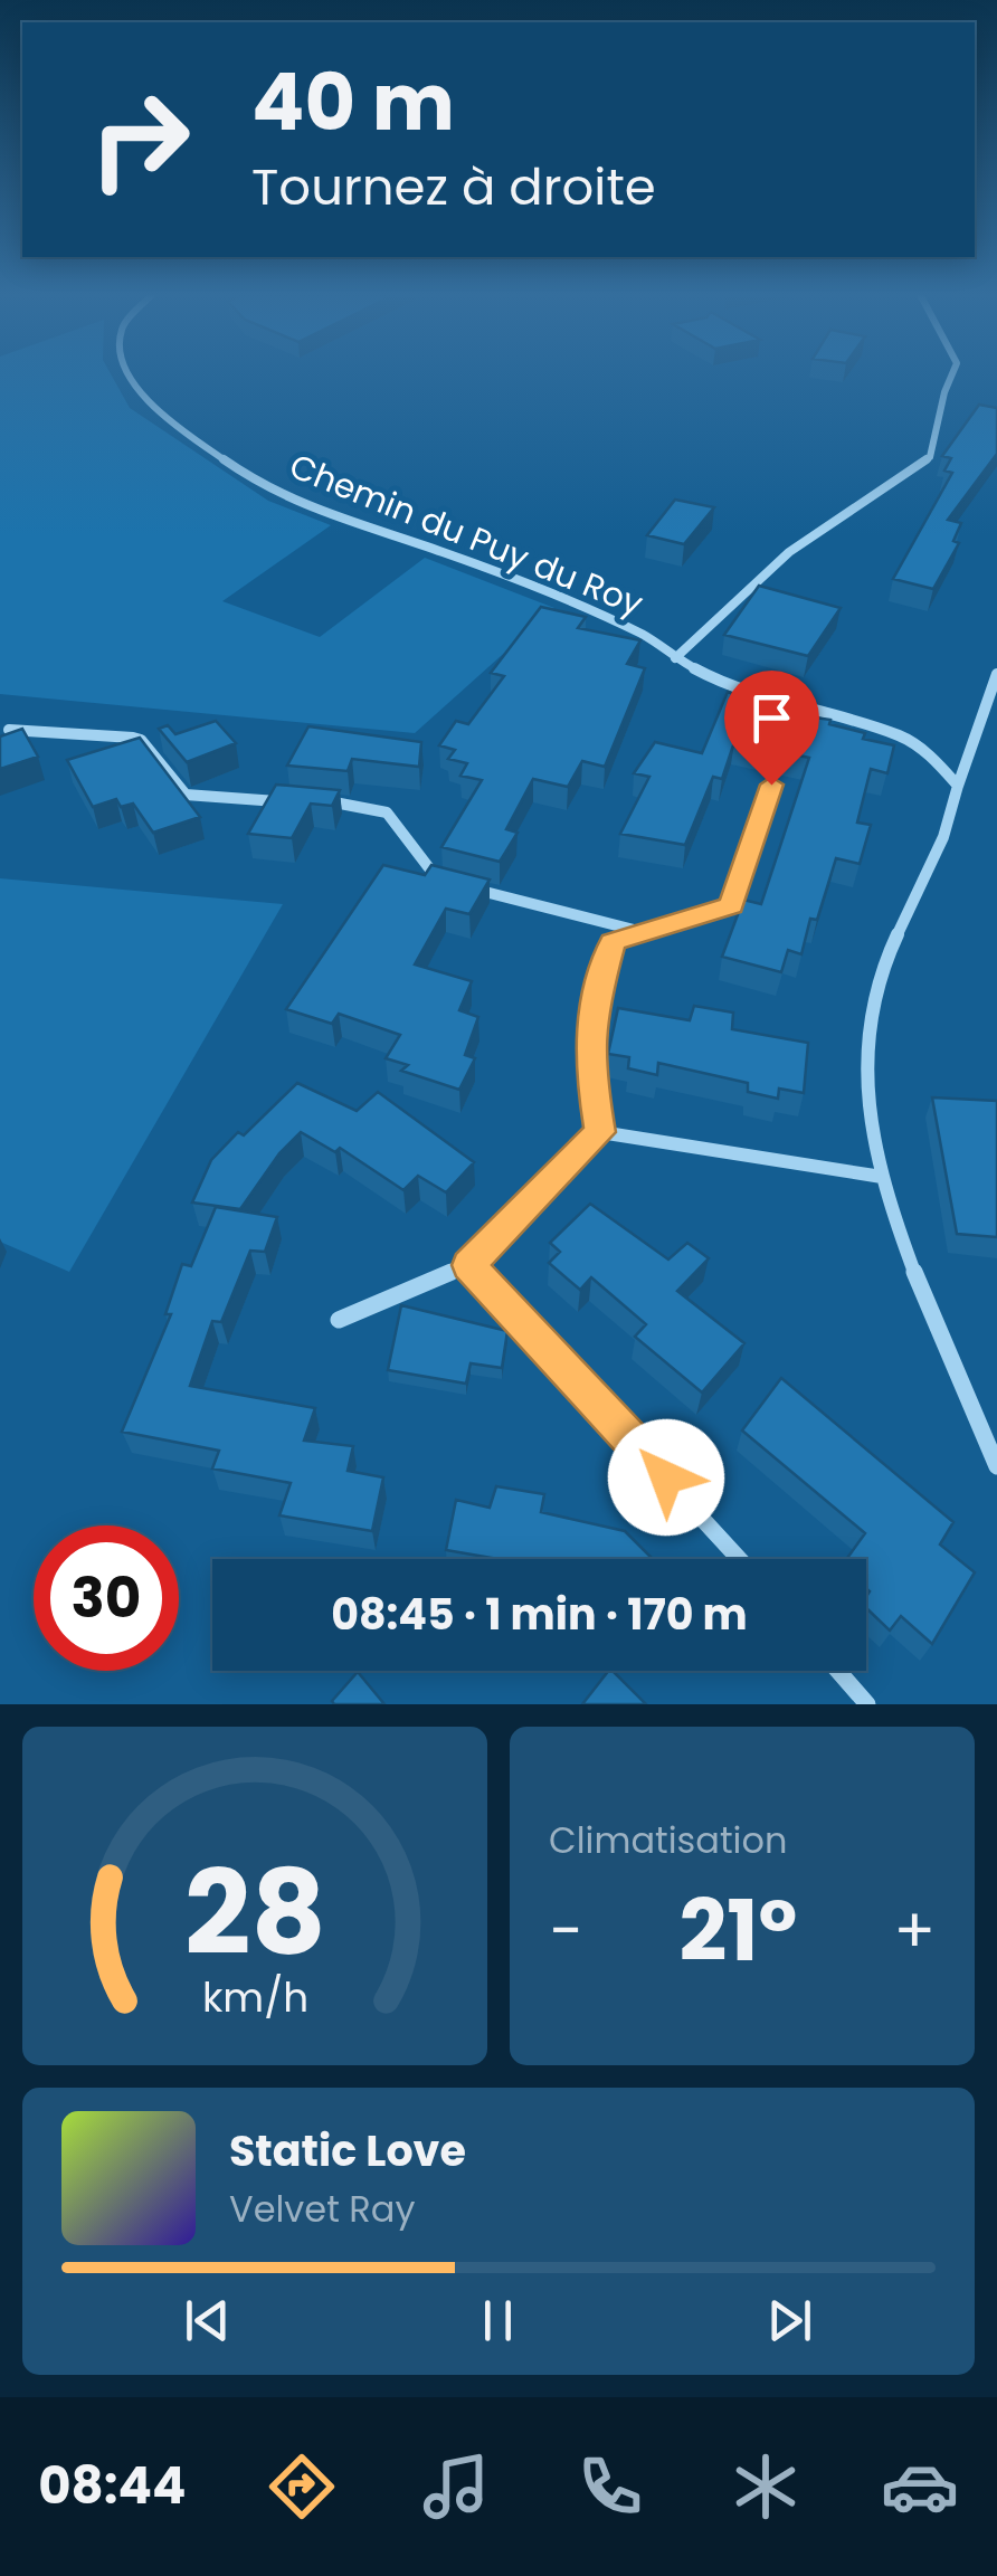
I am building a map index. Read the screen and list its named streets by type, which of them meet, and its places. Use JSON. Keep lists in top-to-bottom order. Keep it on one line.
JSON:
{"streets":{"street":["Chemin du Puy du Roy"]},"page":{"turn":["40 m","Tournez à droite"],"limit":"30","trip":"08:45 · 1 min · 170 m","tile":"Climatisation","heat":["−","21°","+"],"song":["Static Love","Velvet Ray"],"tabs":"08:44","gauge":["28","km/h"]}}
